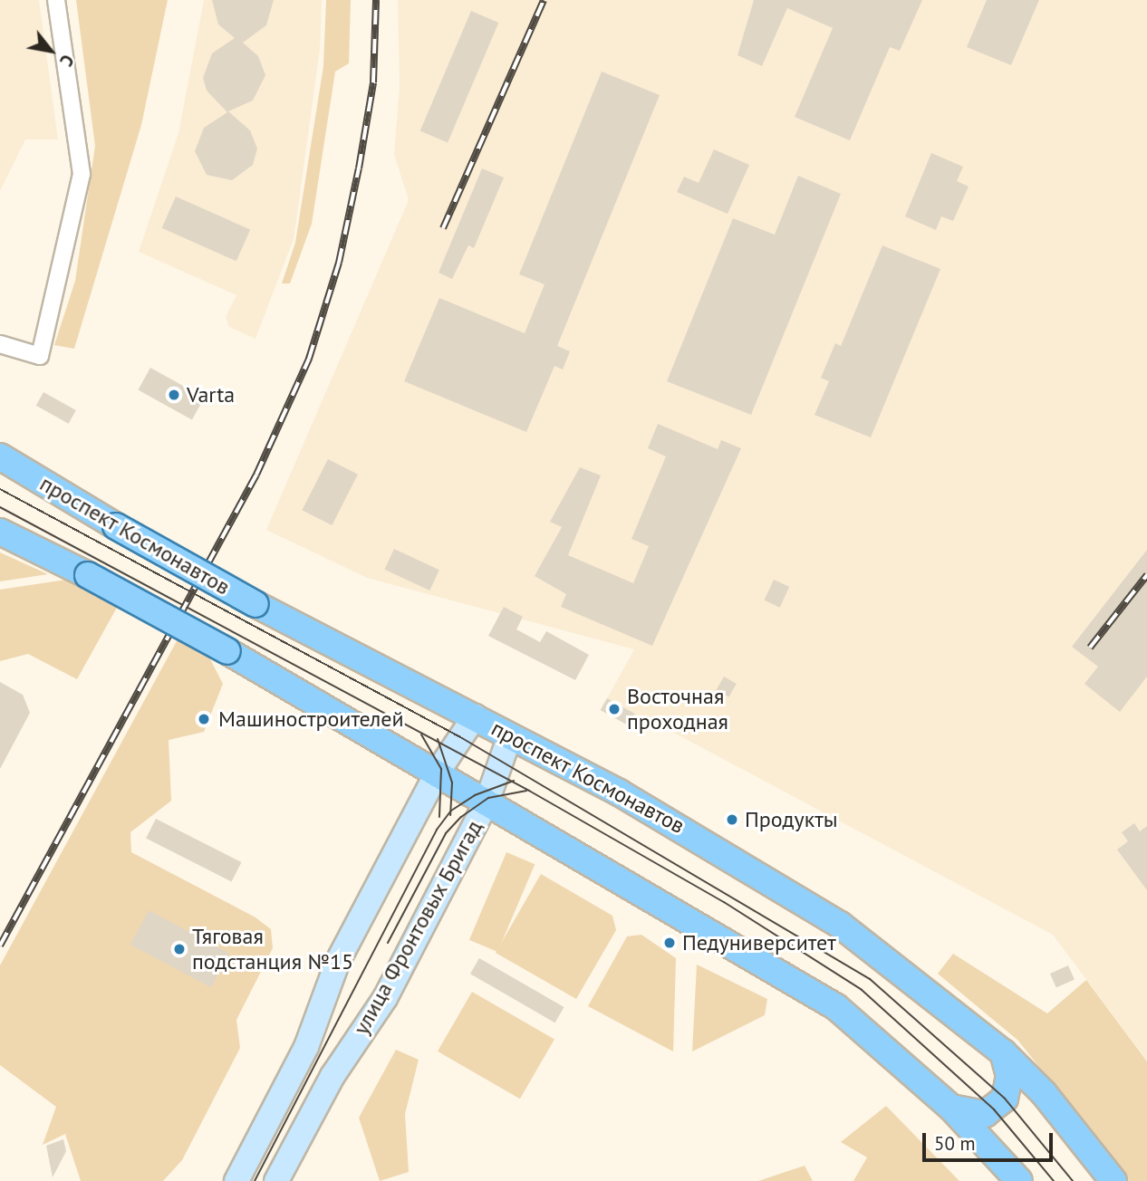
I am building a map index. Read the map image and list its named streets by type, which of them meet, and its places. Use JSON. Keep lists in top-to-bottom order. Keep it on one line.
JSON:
{"streets":{"main road":["проспект Космонавтов","улица Фронтовых Бригад"]},"crossings":[["проспект Космонавтов","улица Фронтовых Бригад"]],"places":["Varta","Восточная проходная","Машиностроителей","Продукты","Педуниверситет","Тяговая подстанция №15"],"scale_bar":"50 m","north":"bottom right"}
